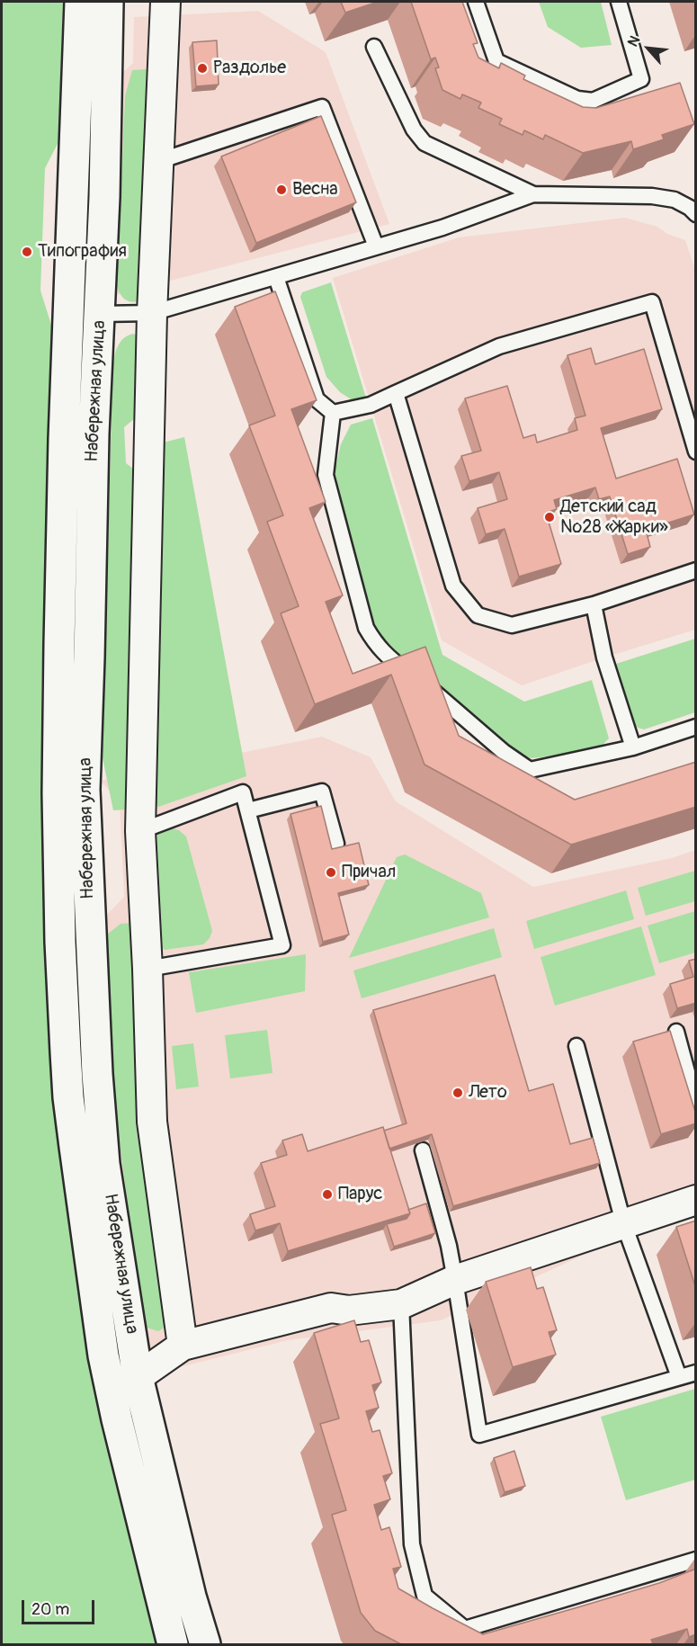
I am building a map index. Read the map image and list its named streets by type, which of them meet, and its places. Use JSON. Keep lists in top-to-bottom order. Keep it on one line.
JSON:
{"streets":{"main road":["Набережная улица"]},"places":["Раздолье","Весна","Типография","Детский сад №28 «Жарки»","Причал","Лето","Парус"],"scale_bar":"20 m","north":"top left"}
